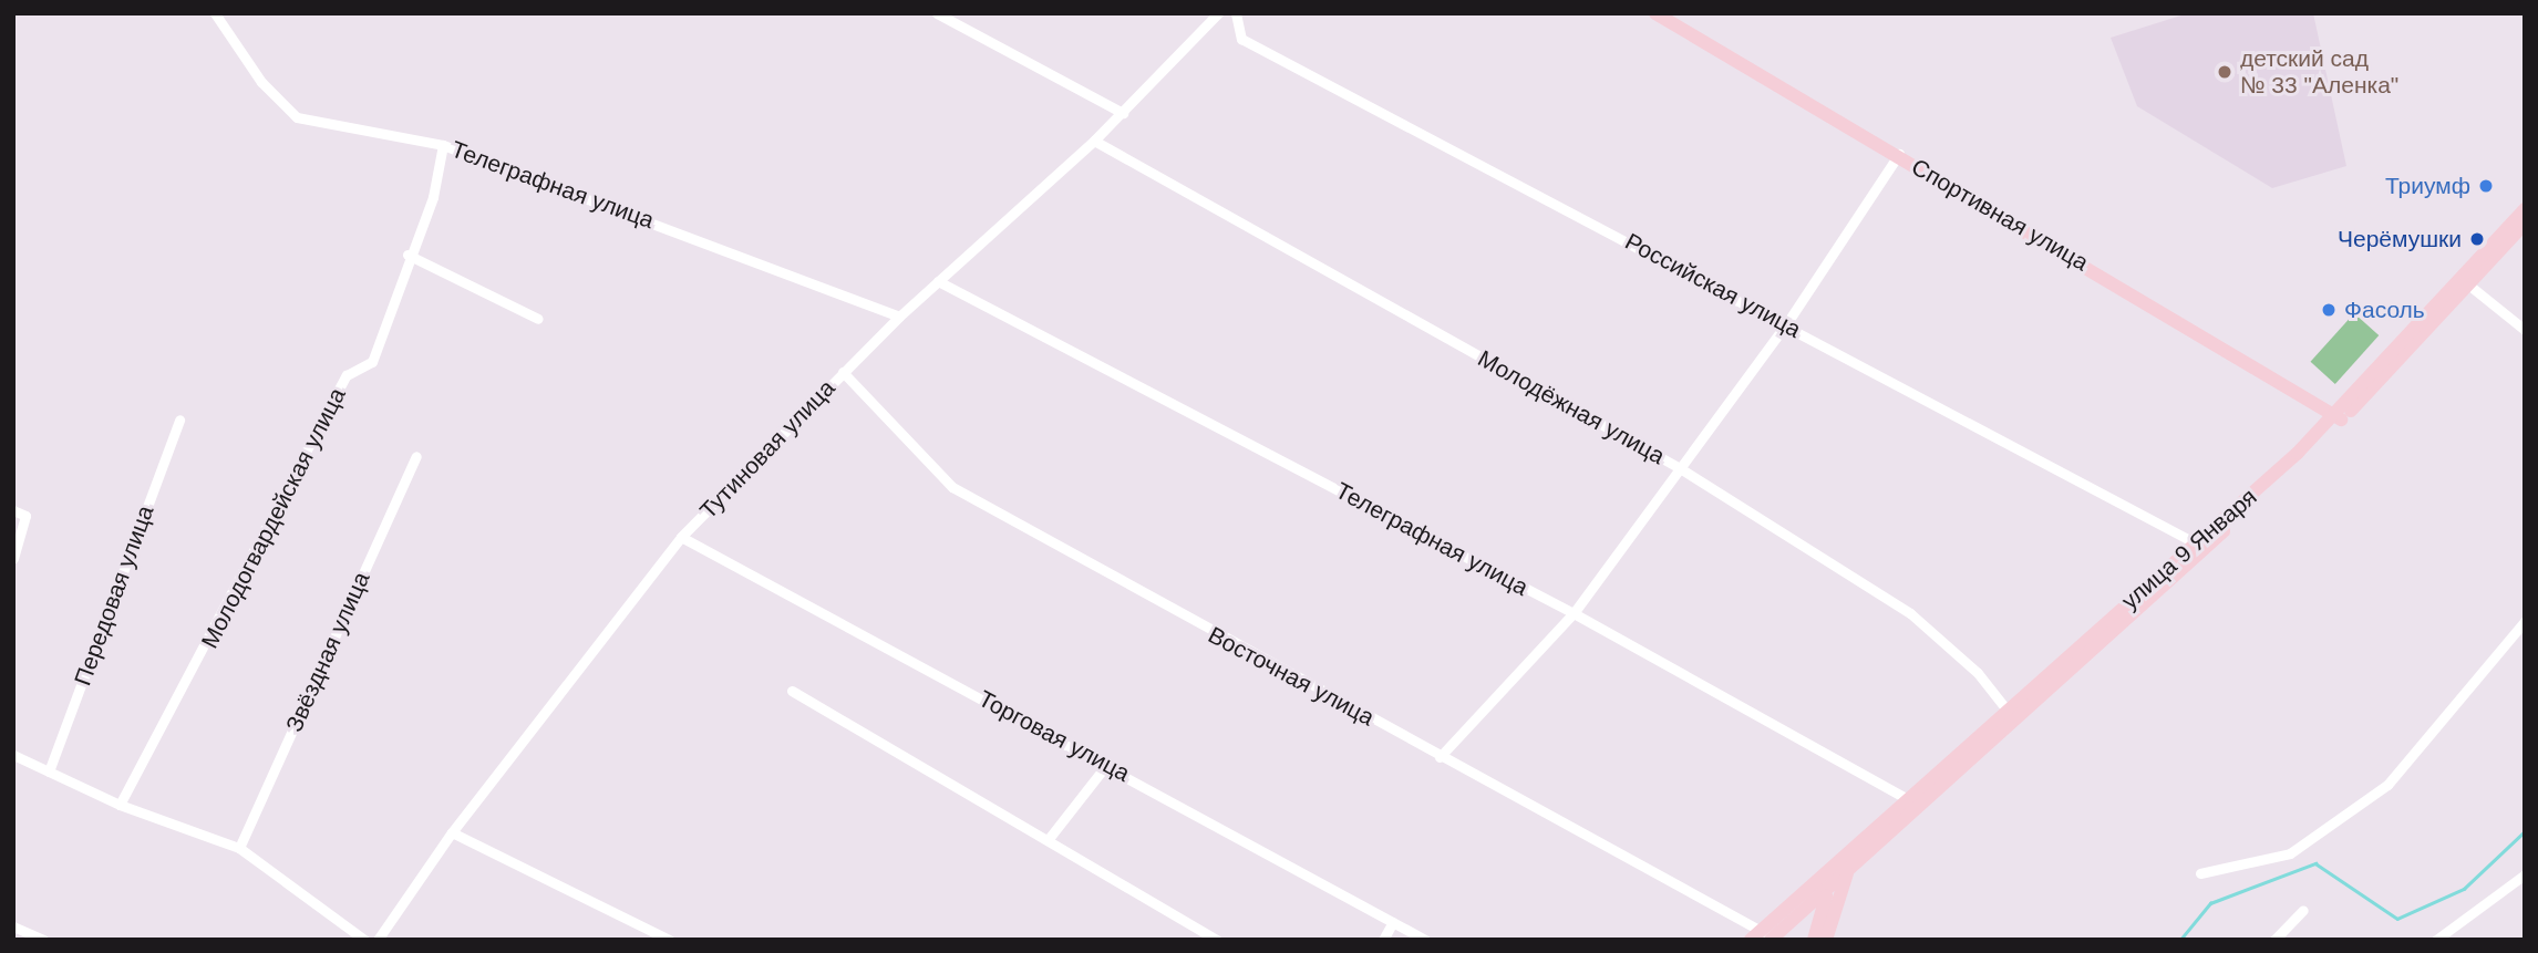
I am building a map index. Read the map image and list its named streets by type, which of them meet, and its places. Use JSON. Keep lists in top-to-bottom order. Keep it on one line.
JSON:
{"streets":{"main road":["Спортивная улица","улица 9 Января"],"street":["Телеграфная улица","Российская улица","Молодёжная улица","Тутиновая улица","Молодогвардейская улица","Передовая улица","Звёздная улица","Восточная улица","Торговая улица"]},"crossings":[["Телеграфная улица","Тутиновая улица"],["Телеграфная улица","Молодогвардейская улица"],["Телеграфная улица","улица 9 Января"],["Спортивная улица","улица 9 Января"],["Российская улица","улица 9 Января"],["Молодёжная улица","Тутиновая улица"],["Молодёжная улица","улица 9 Января"],["Тутиновая улица","Восточная улица"],["Тутиновая улица","Торговая улица"]],"places":["детский сад № 33 \"Аленка\"","Триумф","Черёмушки","Фасоль"]}
